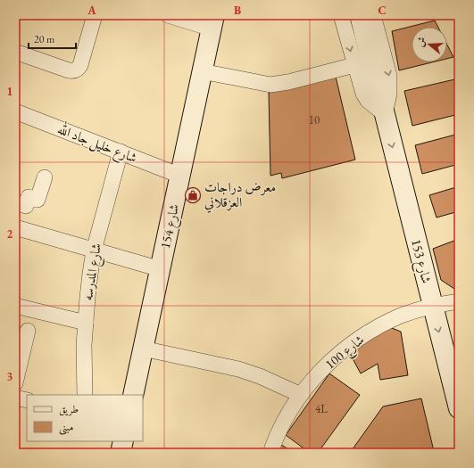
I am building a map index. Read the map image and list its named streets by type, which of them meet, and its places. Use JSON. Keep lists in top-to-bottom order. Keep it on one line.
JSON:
{"streets":{"street":["شارع خليل جاد الله","شارع 154","شارع 153","شارع المدرسه","شارع 100"]},"crossings":[["شارع خليل جاد الله","شارع 154"],["شارع خليل جاد الله","شارع المدرسه"],["شارع 153","شارع 100"]],"places":{"shop":["معرض دراجات العزقلاني"]},"house_numbers":["10","4L"],"legend":["طريق","مبنى"],"scale_bar":"20 m","north":"left","grid":{"columns":["A","B","C"],"rows":["1","2","3"]}}
